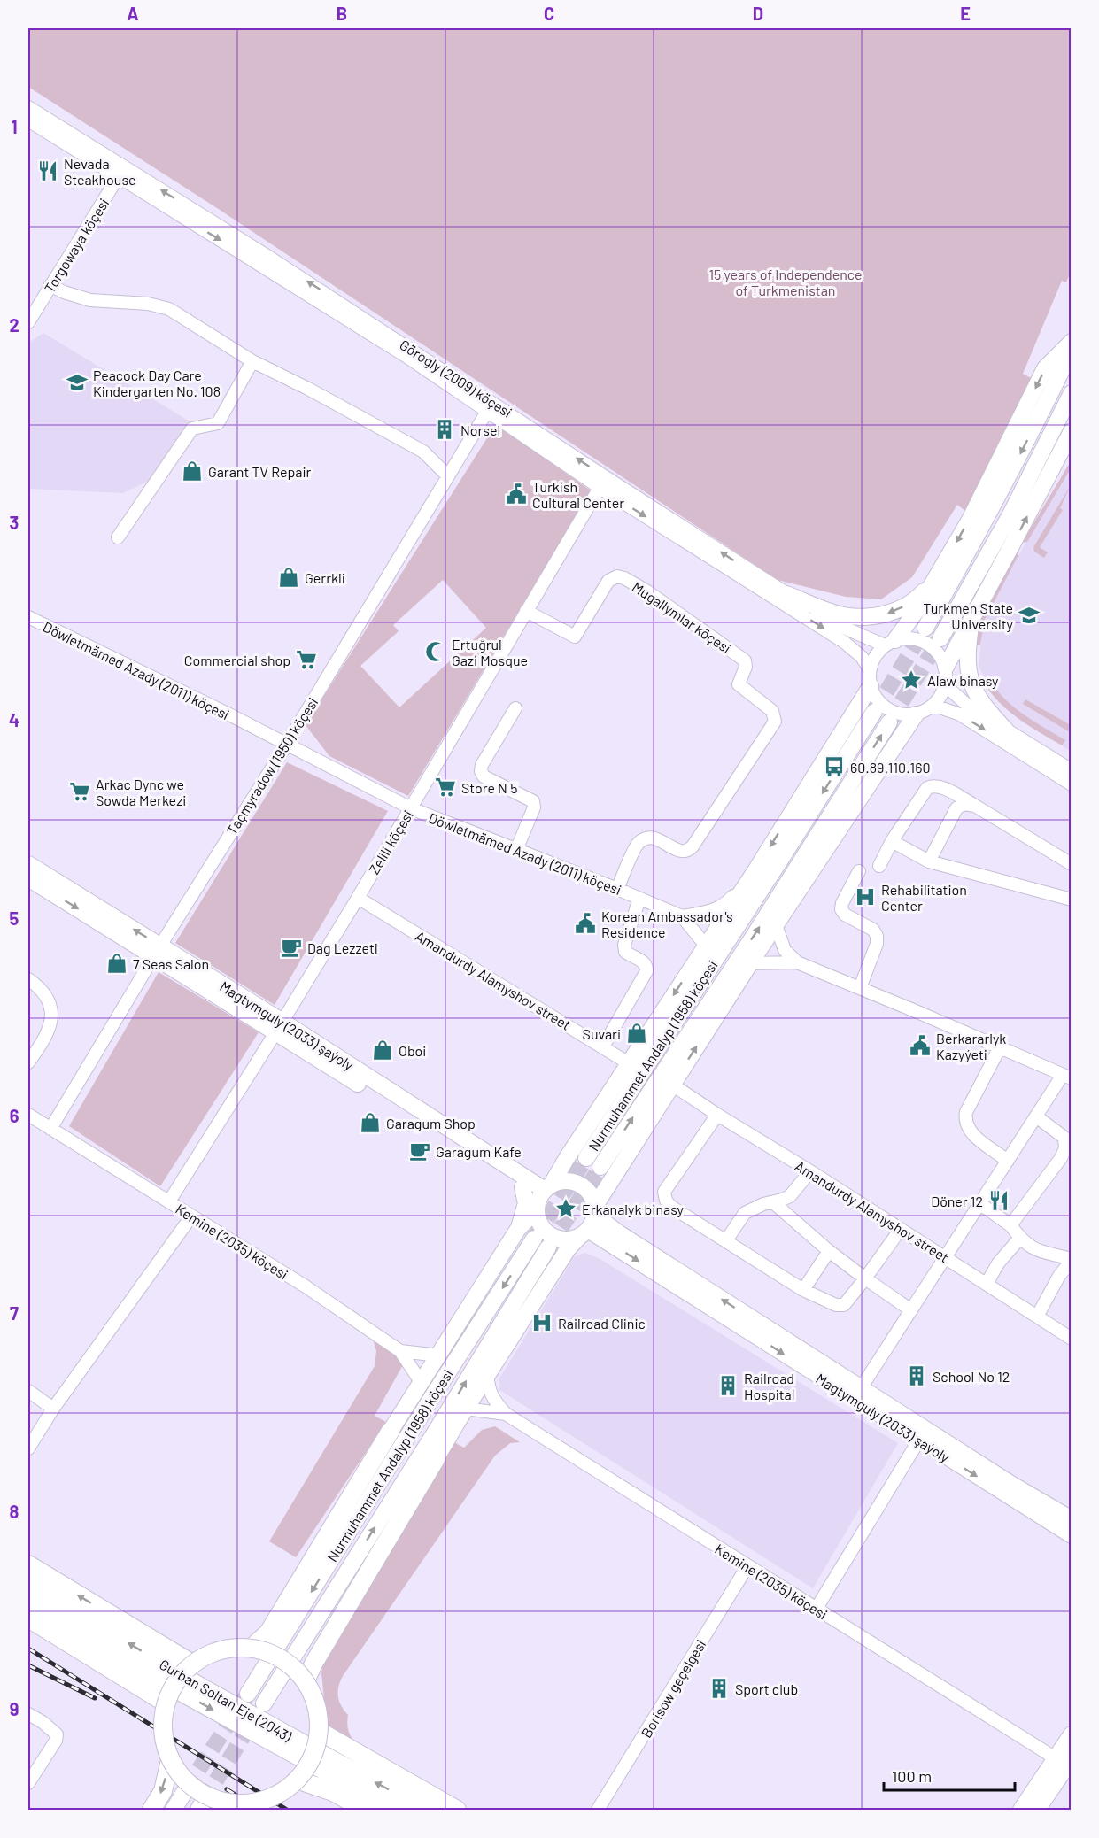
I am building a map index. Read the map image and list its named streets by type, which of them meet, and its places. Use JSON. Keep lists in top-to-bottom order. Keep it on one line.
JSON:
{"streets":{"highway":["Gurban Soltan Eje (2043)"],"main road":["Magtymguly (2033) şaýoly","Nurmuhammet Andalyp (1958) köçesi"],"street":["Torgowaýa köçesi","Görogly (2009) köçesi","Mugallymlar köçesi","Döwletmämed Azady (2011) köçesi","Taçmyradow (1950) köçesi","Zelili köçesi","Amandurdy Alamyshov street","Kemine (2035) köçesi","Borisow geçelgesi"]},"crossings":[["Torgowaýa köçesi","Görogly (2009) köçesi"],["Görogly (2009) köçesi","Taçmyradow (1950) köçesi"],["Görogly (2009) köçesi","Zelili köçesi"],["Mugallymlar köçesi","Döwletmämed Azady (2011) köçesi"],["Mugallymlar köçesi","Zelili köçesi"],["Döwletmämed Azady (2011) köçesi","Taçmyradow (1950) köçesi"],["Döwletmämed Azady (2011) köçesi","Zelili köçesi"],["Taçmyradow (1950) köçesi","Magtymguly (2033) şaýoly"],["Taçmyradow (1950) köçesi","Kemine (2035) köçesi"],["Zelili köçesi","Amandurdy Alamyshov street"],["Zelili köçesi","Magtymguly (2033) şaýoly"],["Zelili köçesi","Kemine (2035) köçesi"],["Nurmuhammet Andalyp (1958) köçesi","Kemine (2035) köçesi"],["Kemine (2035) köçesi","Borisow geçelgesi"]],"parks":["15 years of Independence of Turkmenistan"],"places":{"restaurant":["Nevada Steakhouse","Döner 12"],"school or university":["Peacock Day Care Kindergarten No. 108","Turkmen State University"],"building":["Norsel","School No 12","Railroad Hospital","Sport club"],"shop":["Garant TV Repair","Gerrkli","7 Seas Salon","Suvari","Oboi","Garagum Shop"],"public building":["Turkish Cultural Center","Korean Ambassador's Residence","Berkararlyk Kazyýeti"],"mosque":["Ertuğrul Gazi Mosque"],"supermarket":["Commercial shop","Store N 5","Arkac Dync we Sowda Merkezi"],"place":["Alaw binasy","Erkanalyk binasy"],"bus stop":["60.89.110.160"],"hospital":["Rehabilitation Center","Railroad Clinic"],"cafe":["Dag Lezzeti","Garagum Kafe"]},"scale_bar":"100 m","grid":{"columns":["A","B","C","D","E"],"rows":["1","2","3","4","5","6","7","8","9"]}}
